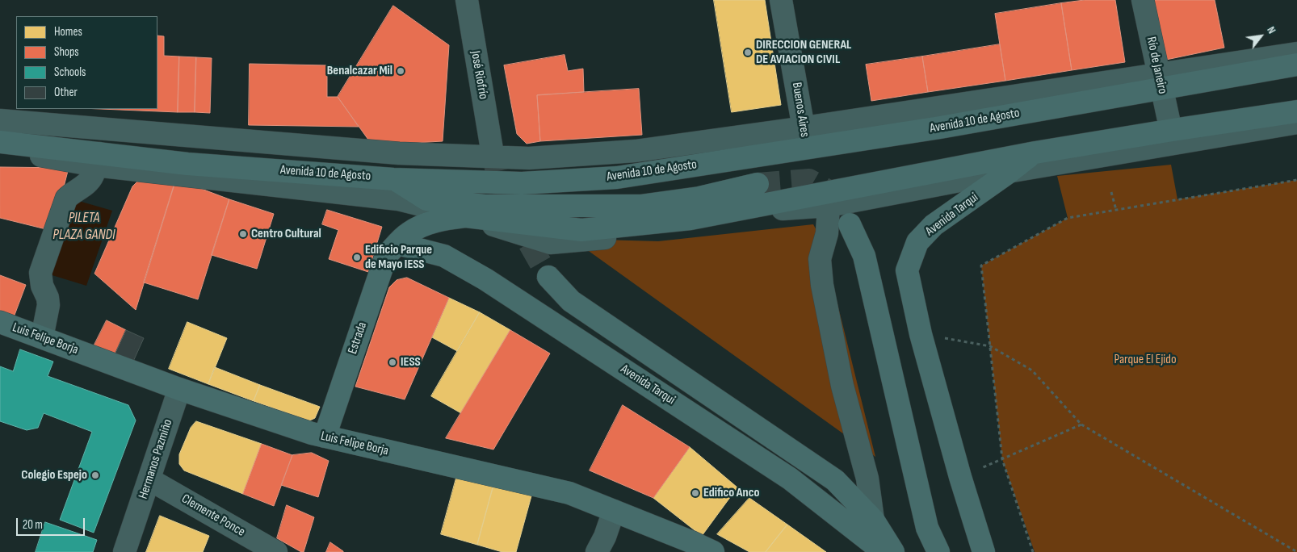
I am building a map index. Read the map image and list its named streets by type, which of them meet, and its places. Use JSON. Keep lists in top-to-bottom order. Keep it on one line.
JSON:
{"streets":{"main road":["Avenida 10 de Agosto","Avenida Tarqui","Estrada","Luis Felipe Borja"],"street":["Río de Janeiro","José Riofrío","Buenos Aires","Hermanos Pazmiño","Clemente Ponce"]},"crossings":[["Río de Janeiro","Avenida 10 de Agosto"],["Buenos Aires","Avenida 10 de Agosto"],["Avenida Tarqui","Estrada"],["Estrada","Luis Felipe Borja"],["Luis Felipe Borja","Hermanos Pazmiño"],["Hermanos Pazmiño","Clemente Ponce"]],"water":["PILETA PLAZA GANDI"],"parks":["Parque El Ejido"],"places":["DIRECCION GENERAL DE AVIACION CIVIL","Benalcazar Mil","Centro Cultural","Edificio Parque de Mayo IESS","IESS","Colegio Espejo","Edifico Anco"],"legend":["Homes","Shops","Schools","Other"],"scale_bar":"20 m","north":"top right"}
